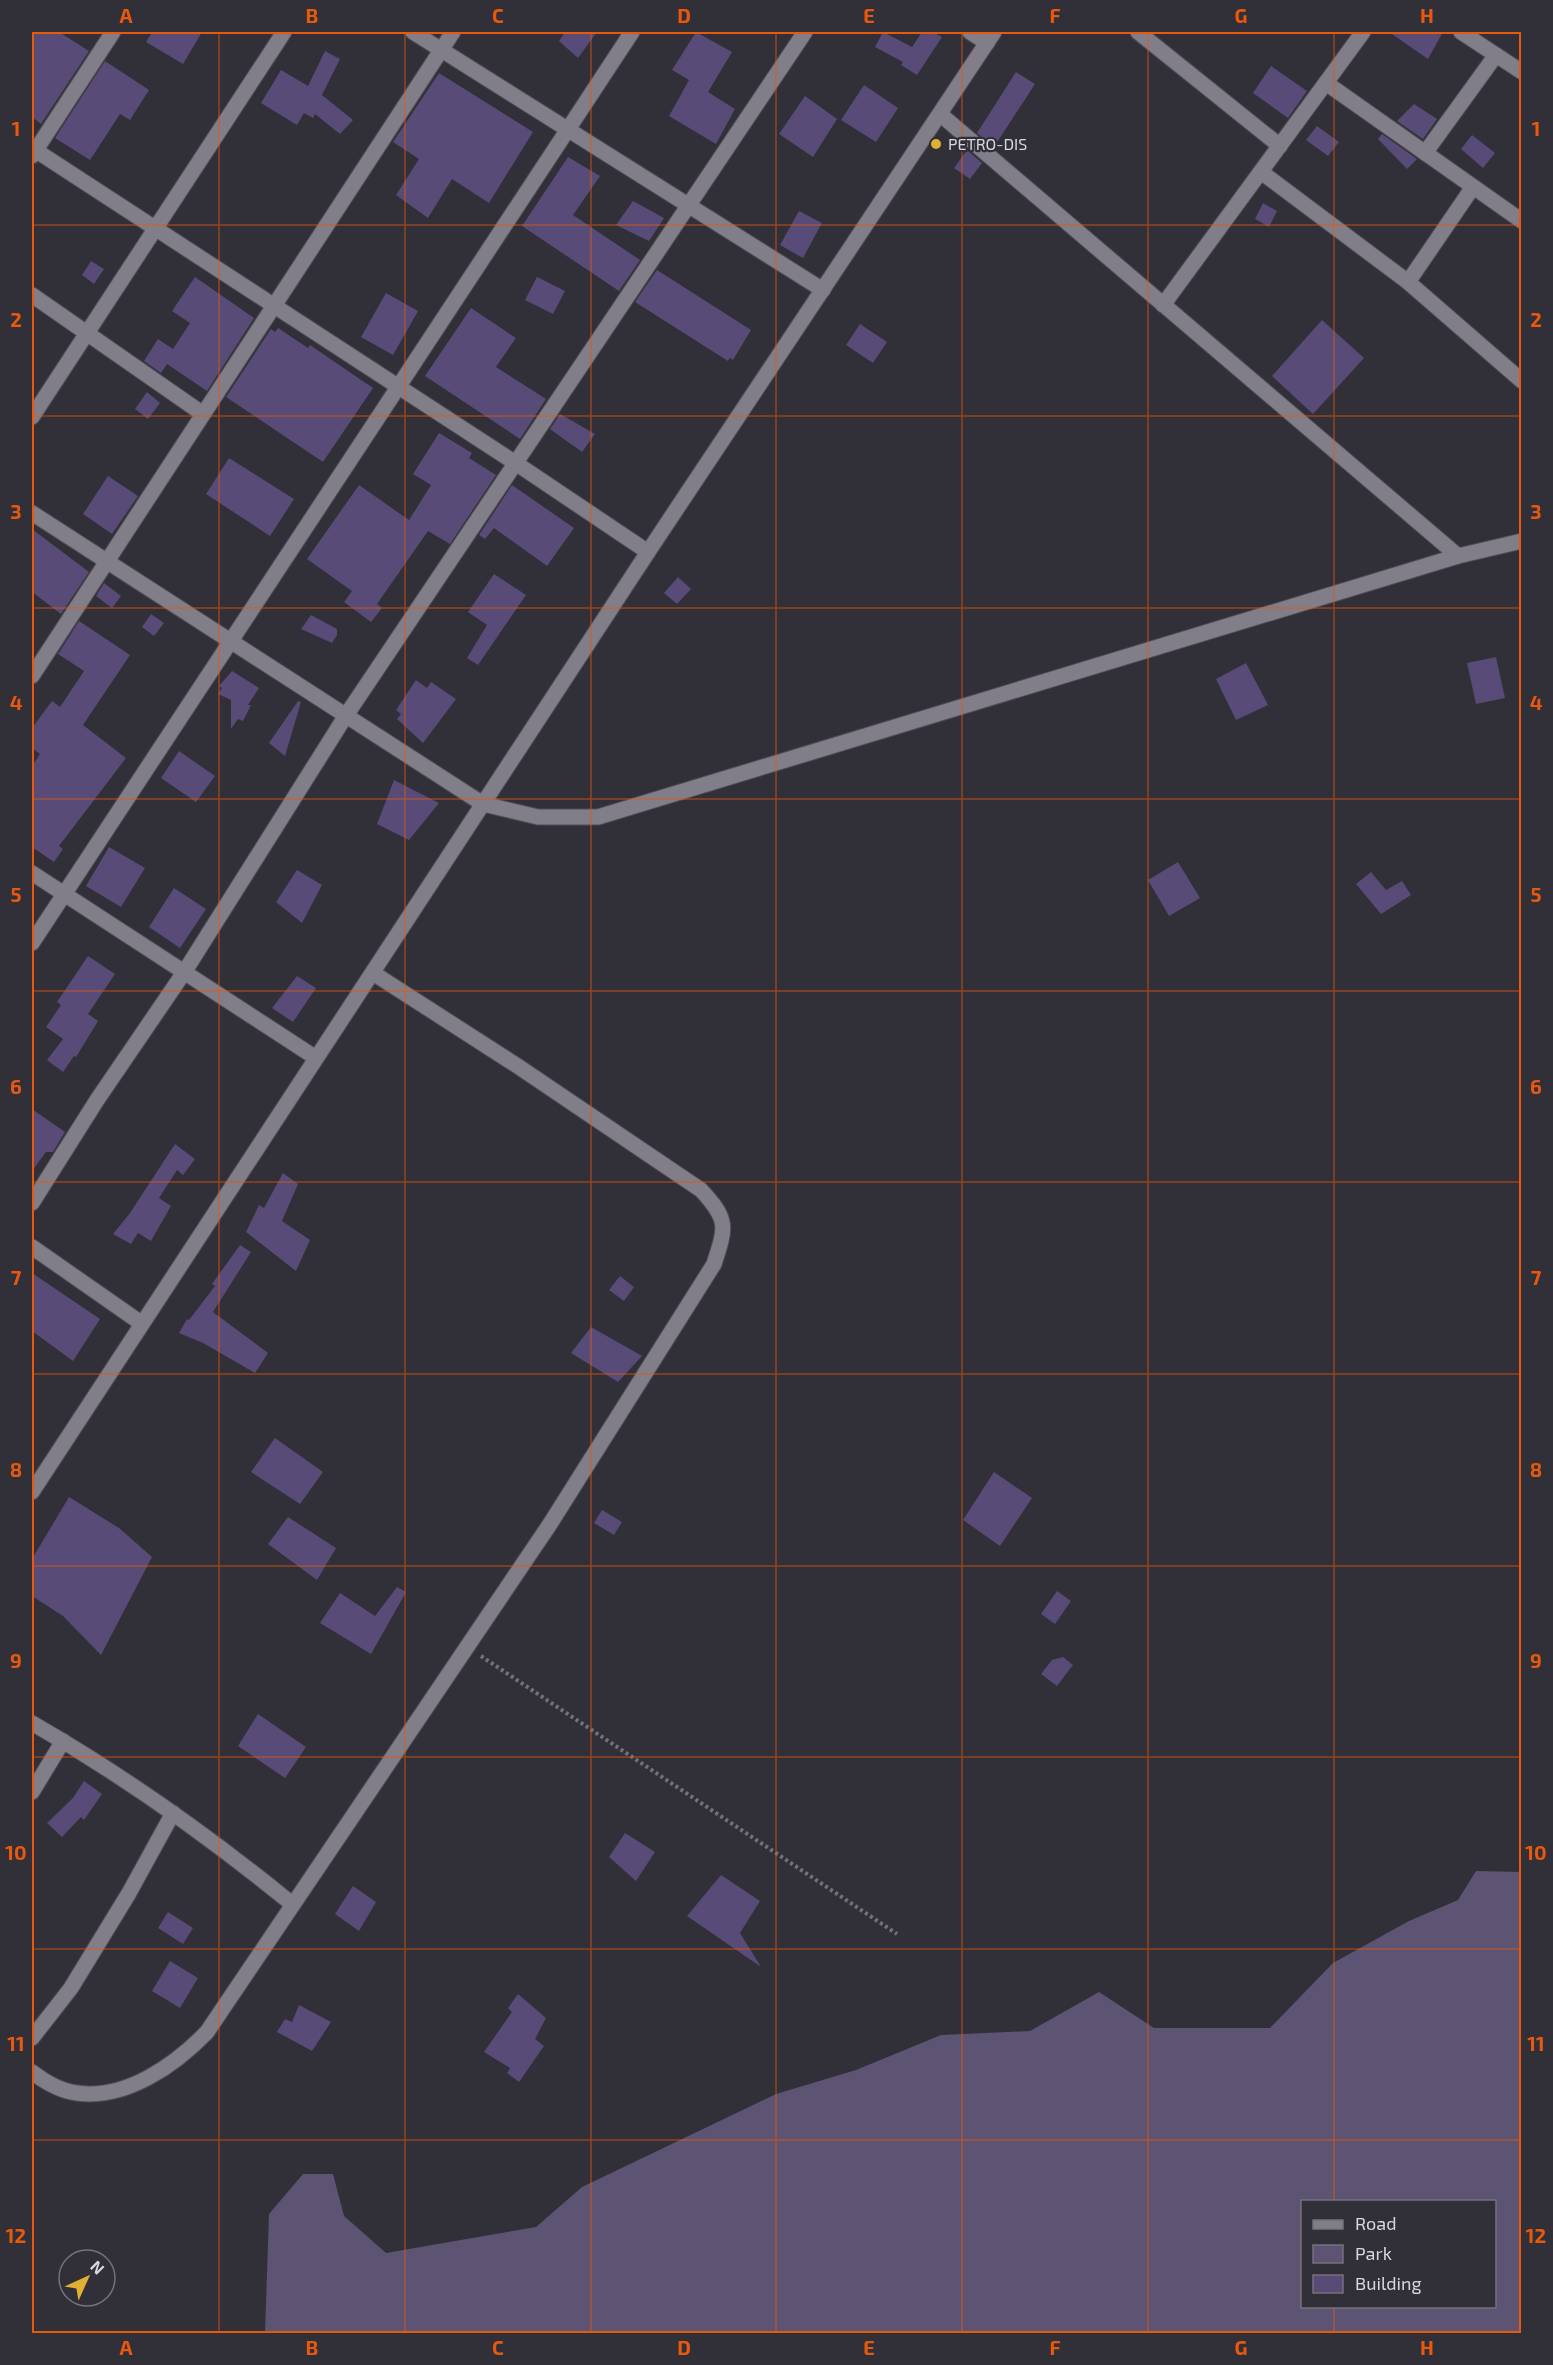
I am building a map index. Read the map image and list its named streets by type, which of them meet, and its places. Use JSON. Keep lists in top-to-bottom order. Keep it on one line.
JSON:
{"places":["PETRO-DIS"],"legend":["Road","Park","Building"],"north":"top right","grid":{"columns":["A","B","C","D","E","F","G","H"],"rows":["1","2","3","4","5","6","7","8","9","10","11","12"]}}
